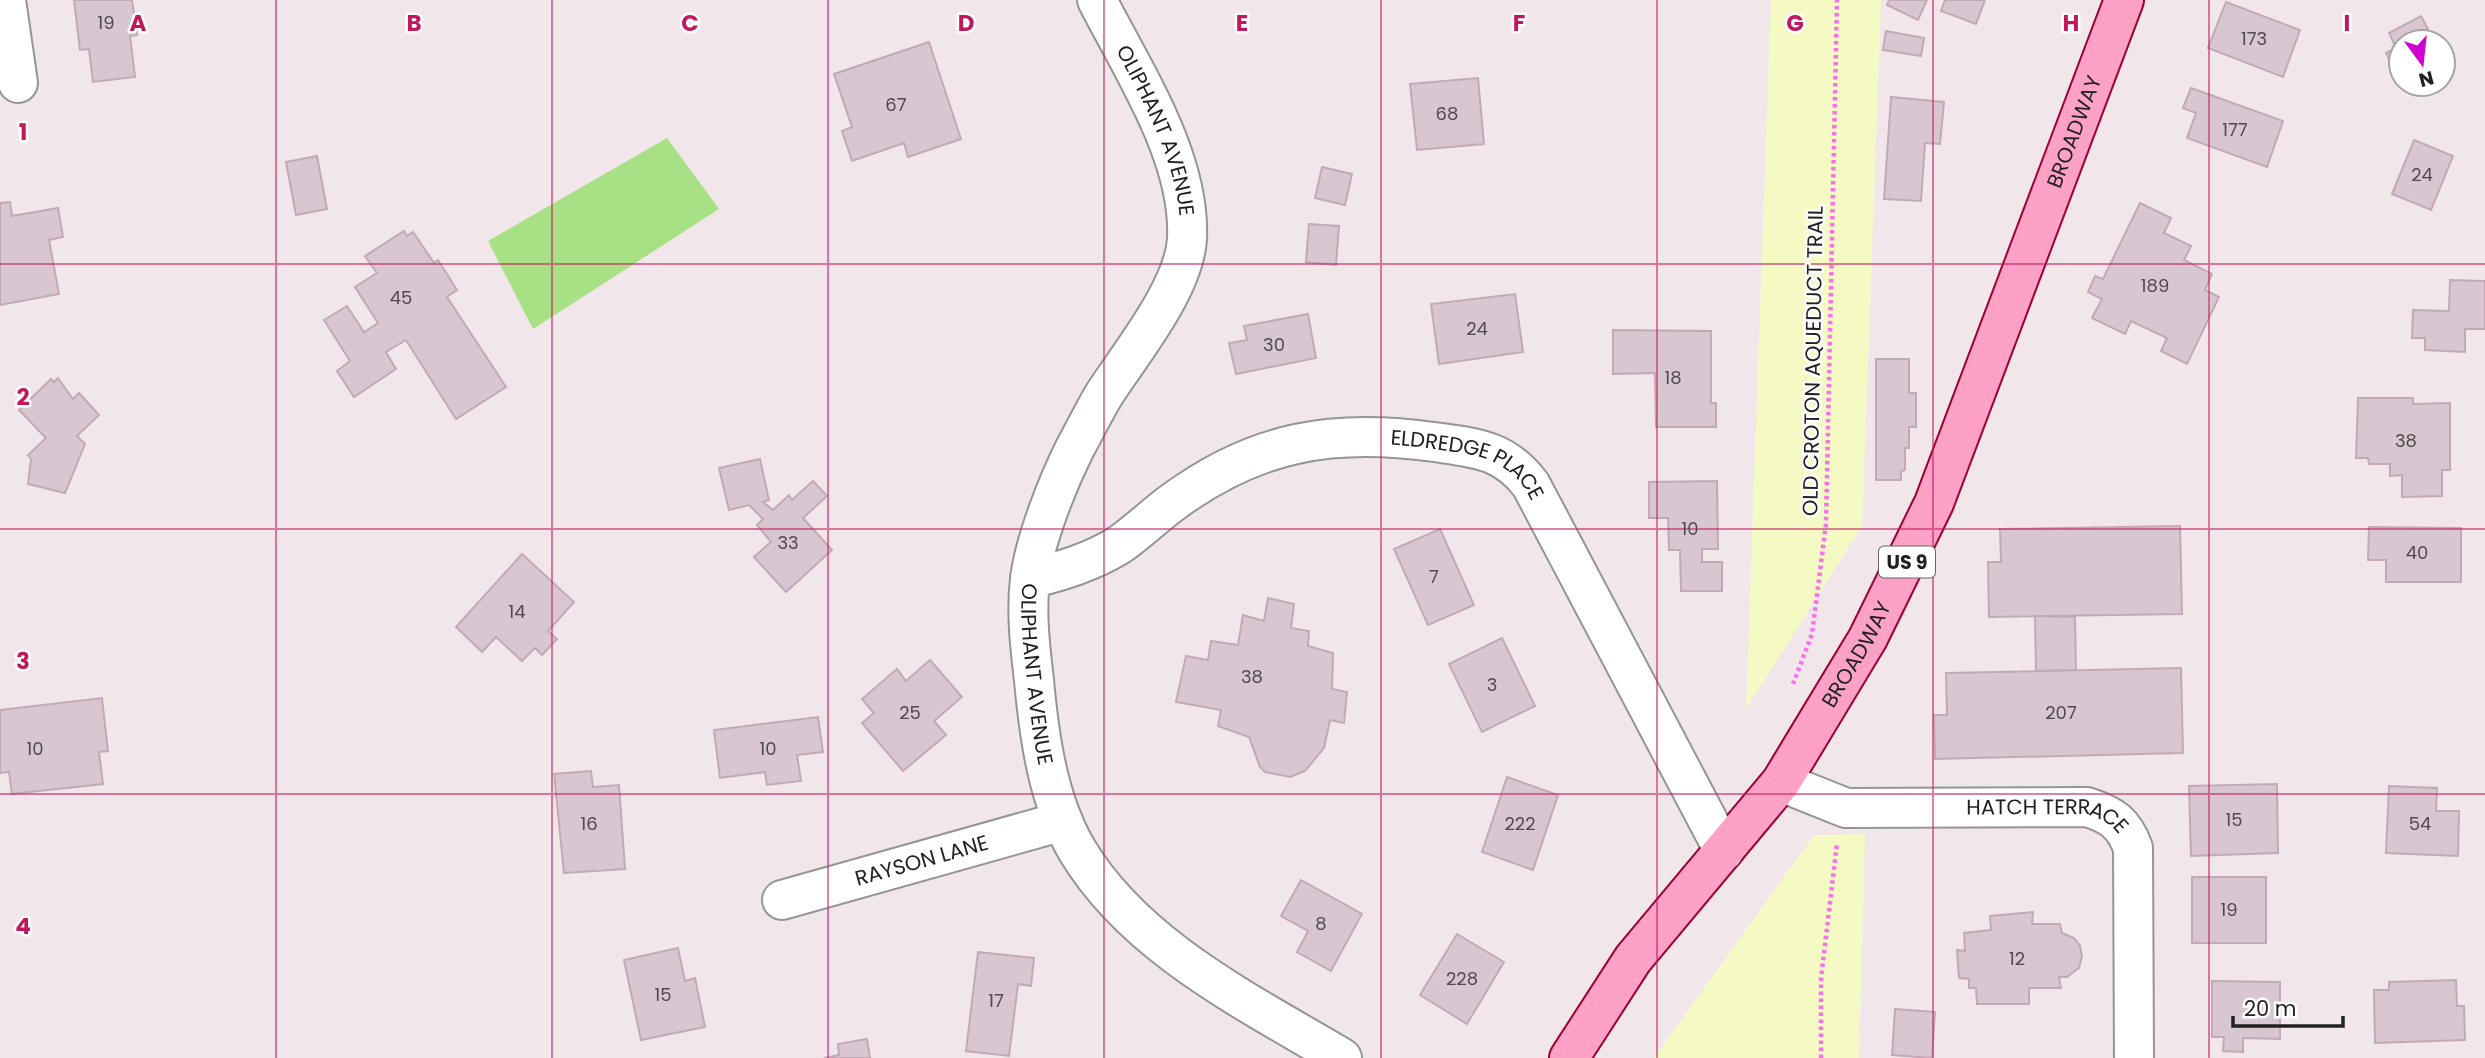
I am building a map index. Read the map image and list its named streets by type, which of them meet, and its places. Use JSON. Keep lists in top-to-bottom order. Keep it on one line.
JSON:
{"streets":{"main road":["BROADWAY","US 9"],"street":["OLIPHANT AVENUE","ELDREDGE PLACE","HATCH TERRACE","RAYSON LANE"],"path":["OLD CROTON AQUEDUCT TRAIL"]},"crossings":[["BROADWAY","ELDREDGE PLACE"],["BROADWAY","HATCH TERRACE"],["OLIPHANT AVENUE","ELDREDGE PLACE"],["OLIPHANT AVENUE","RAYSON LANE"]],"house_numbers":["19","173","67","68","177","24","189","45","24","30","18","38","10","33","40","7","14","38","3","25","207","10","10","15","16","222","54","19","8","12","228","15","17"],"scale_bar":"20 m","north":"bottom","grid":{"columns":["A","B","C","D","E","F","G","H","I"],"rows":["1","2","3","4"]}}
